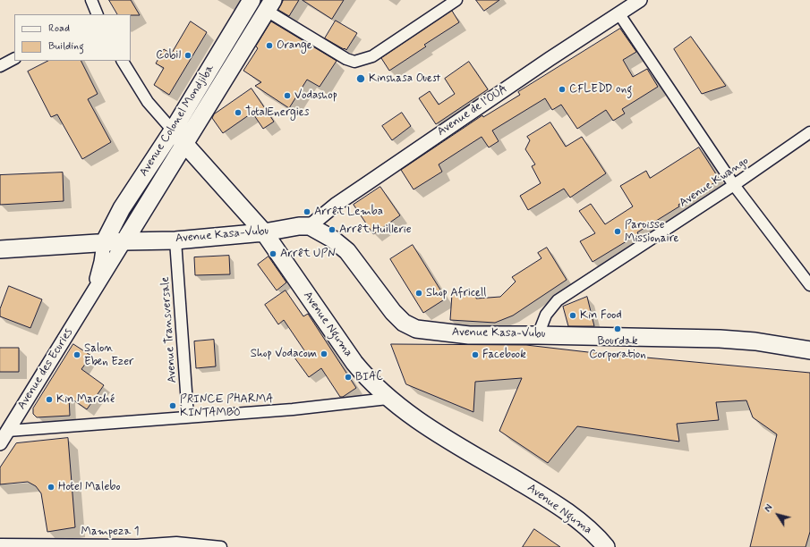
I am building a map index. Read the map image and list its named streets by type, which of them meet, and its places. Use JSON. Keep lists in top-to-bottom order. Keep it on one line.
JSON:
{"streets":{"main road":["Avenue Colonel Mondjiba","Avenue Kasa-Vubu","Avenue Nguma"],"street":["Avenue de l’OUA","Avenue Kwango","Avenue Transversale","Avenue des Ecuries","Mampeza 1"]},"crossings":[["Avenue de l’OUA","Avenue Kasa-Vubu"],["Avenue Colonel Mondjiba","Avenue Kasa-Vubu"],["Avenue Colonel Mondjiba","Avenue Nguma"],["Avenue Colonel Mondjiba","Avenue des Ecuries"],["Avenue Kwango","Avenue Kasa-Vubu"],["Avenue Kasa-Vubu","Avenue Nguma"],["Avenue Kasa-Vubu","Avenue Transversale"],["Avenue Kasa-Vubu","Avenue des Ecuries"]],"places":["Orange","Cobil","Kinshasa Ouest","CFLEDD ong","Vodashop","TotalEnergies","Arrêt Lemba","Arrêt Huillerie","Paroisse Missionaire","Arrêt UPN","Shop Africell","Kin Food","Bourdak Corporation","Shop Vodacom","Salon Eben Ezer","Facebook","BIAC","Kin Marché","PRINCE PHARMA KINTAMBO","Hotel Malebo"],"legend":["Road","Building"],"north":"top left"}
